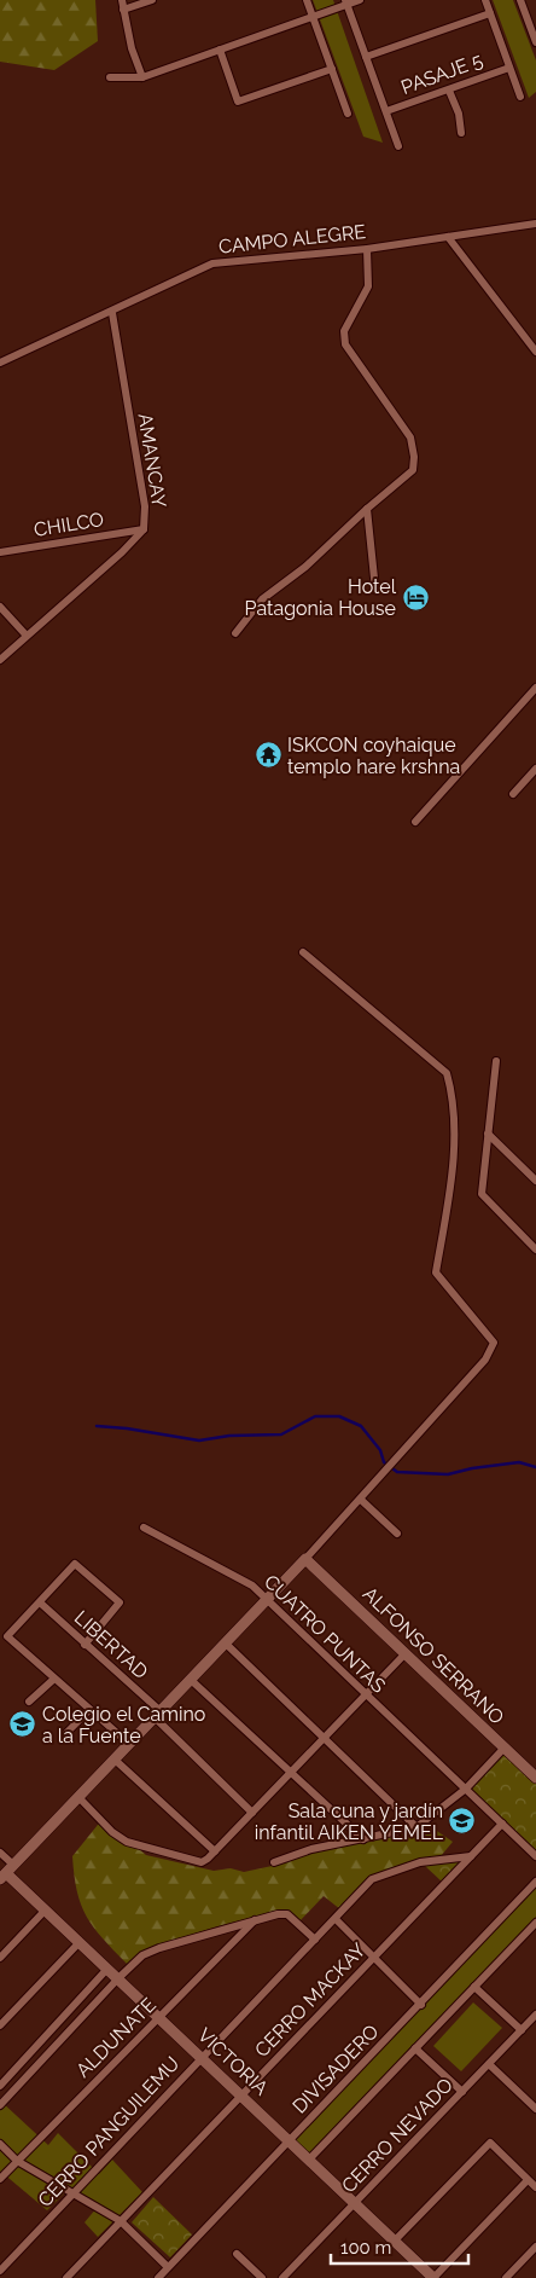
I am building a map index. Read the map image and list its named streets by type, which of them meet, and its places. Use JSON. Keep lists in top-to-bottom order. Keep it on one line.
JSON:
{"streets":{"street":["PASAJE 5","CAMPO ALEGRE","AMANCAY","CHILCO","CUATRO PUNTAS","LIBERTAD","ALFONSO SERRANO","CERRO MACKAY","ALDUNATE","VICTORIA","DIVISADERO","CERRO PANGUILEMU","CERRO NEVADO"]},"crossings":[["CAMPO ALEGRE","AMANCAY"],["AMANCAY","CHILCO"],["CUATRO PUNTAS","CERRO MACKAY"],["CERRO MACKAY","VICTORIA"],["CERRO MACKAY","CERRO PANGUILEMU"],["ALDUNATE","VICTORIA"],["VICTORIA","DIVISADERO"],["VICTORIA","CERRO PANGUILEMU"],["VICTORIA","CERRO NEVADO"]],"places":{"hotel":["Hotel Patagonia House"],"temple":["ISKCON coyhaique templo hare krshna"],"school or university":["Colegio el Camino a la Fuente","Sala cuna y jardín infantil AIKEN YEMEL"]},"scale_bar":"100 m"}
